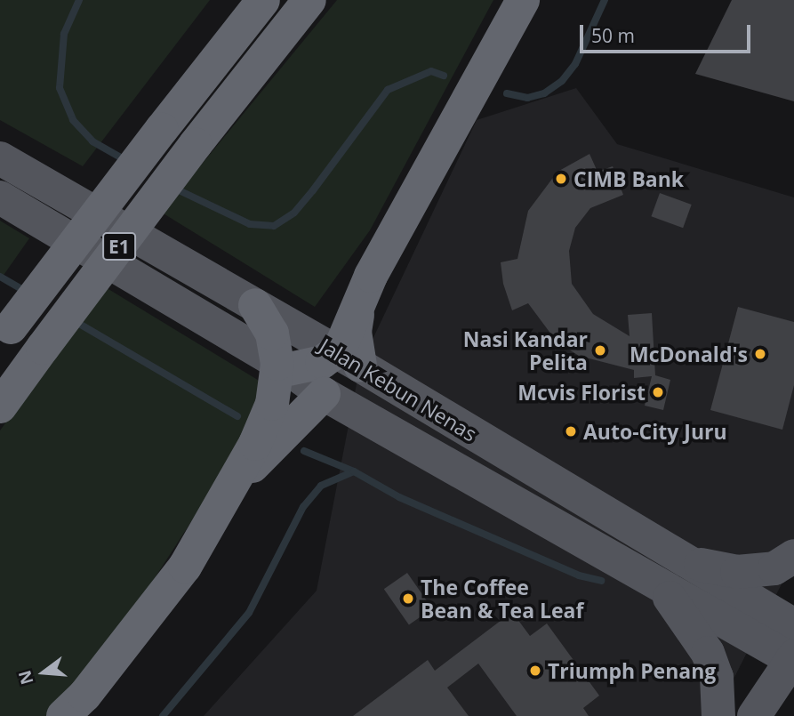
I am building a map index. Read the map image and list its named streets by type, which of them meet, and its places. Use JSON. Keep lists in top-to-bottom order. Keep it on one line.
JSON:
{"streets":{"highway":["E1"],"main road":["Jalan Kebun Nenas"]},"places":["CIMB Bank","Nasi Kandar Pelita","McDonald's","Mcvis Florist","Auto-City Juru","The Coffee Bean & Tea Leaf","Triumph Penang"],"scale_bar":"50 m","north":"left"}
